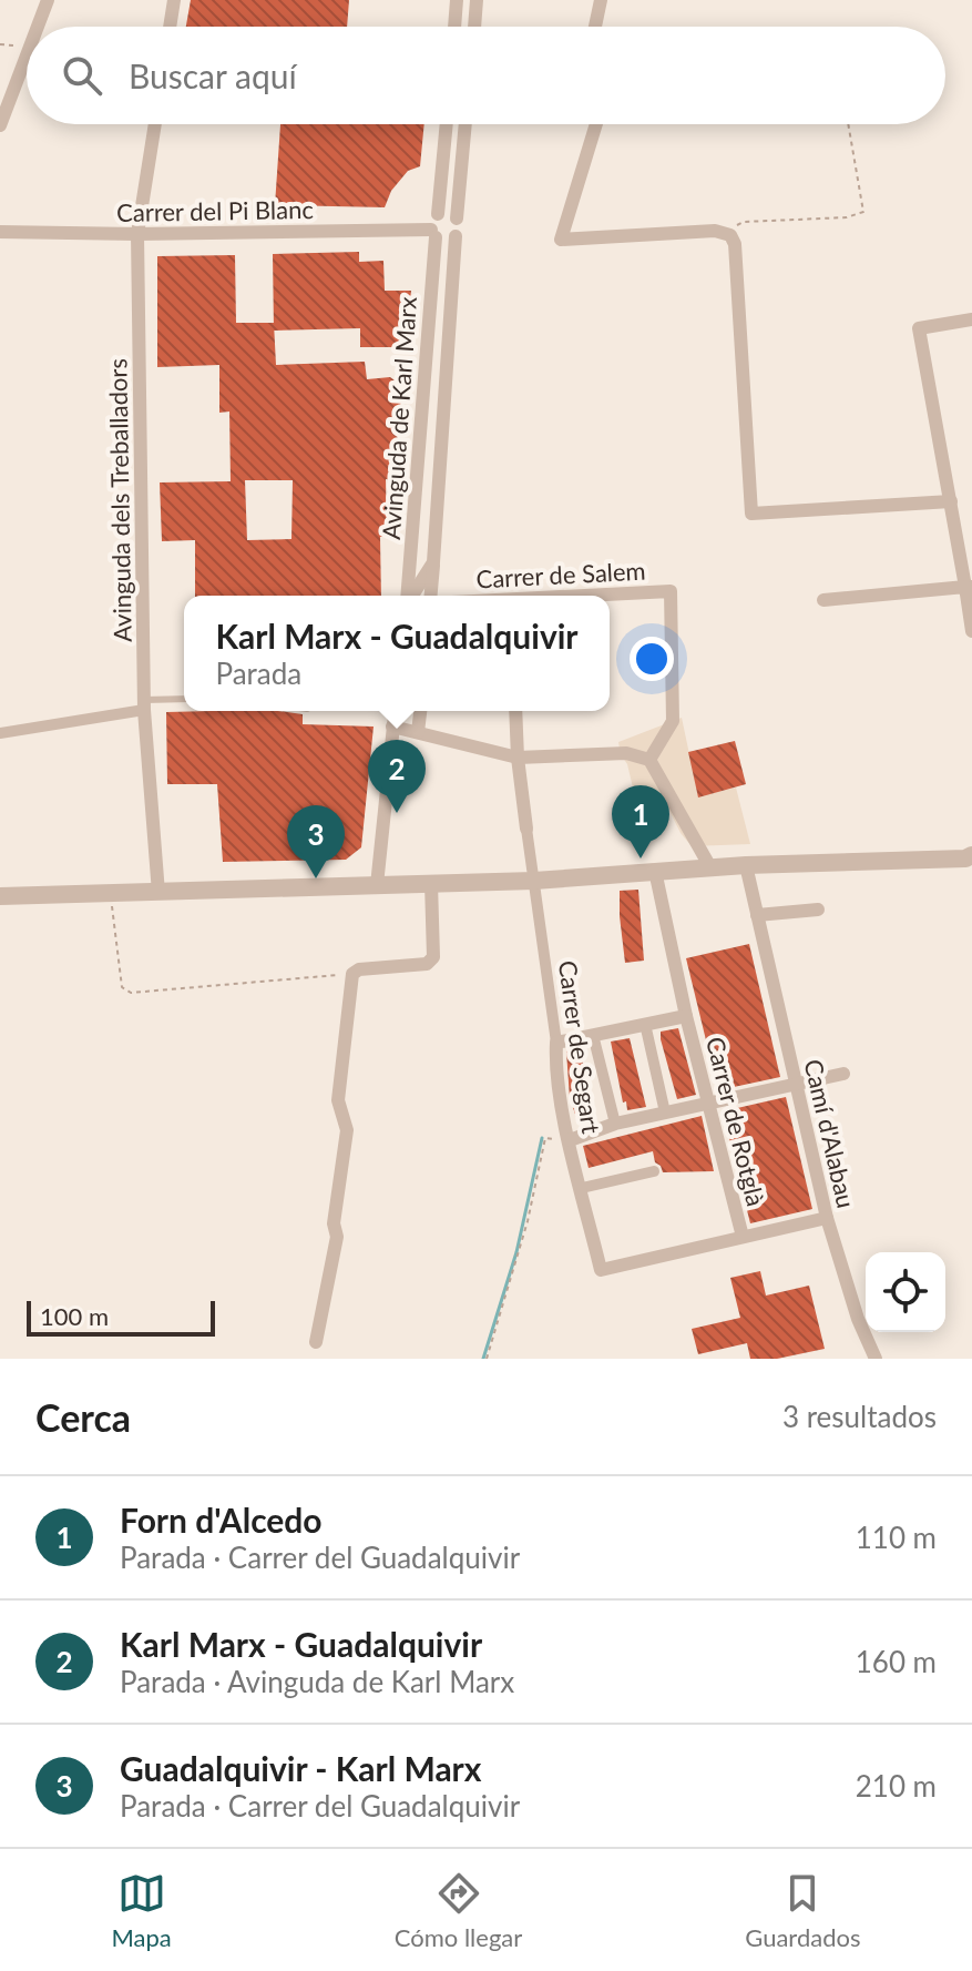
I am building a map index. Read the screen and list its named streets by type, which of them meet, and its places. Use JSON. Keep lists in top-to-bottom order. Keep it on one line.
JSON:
{"streets":{"street":["Carrer del Pi Blanc","Avinguda de Karl Marx","Avinguda dels Treballadors","Carrer de Salem","Carrer de Segart","Carrer de Rotglà","Camí d'Alabau"]},"crossings":[["Carrer del Pi Blanc","Avinguda de Karl Marx"],["Carrer del Pi Blanc","Avinguda dels Treballadors"],["Carrer de Segart","Carrer de Rotglà"]],"scale_bar":"100 m","page":{"search":"Buscar aquí","popup":["Karl Marx - Guadalquivir","Parada"],"pins":["2","1","3"],"scale":"100 m","heading":["Cerca","3 resultados"],"list":[{"mark":"1","name":"Forn d'Alcedo","note":"Parada · Carrer del Guadalquivir","value":"110 m"},{"mark":"2","name":"Karl Marx - Guadalquivir","note":"Parada · Avinguda de Karl Marx","value":"160 m"},{"mark":"3","name":"Guadalquivir - Karl Marx","note":"Parada · Carrer del Guadalquivir","value":"210 m"}],"nav":["Mapa","Cómo llegar","Guardados"]}}
